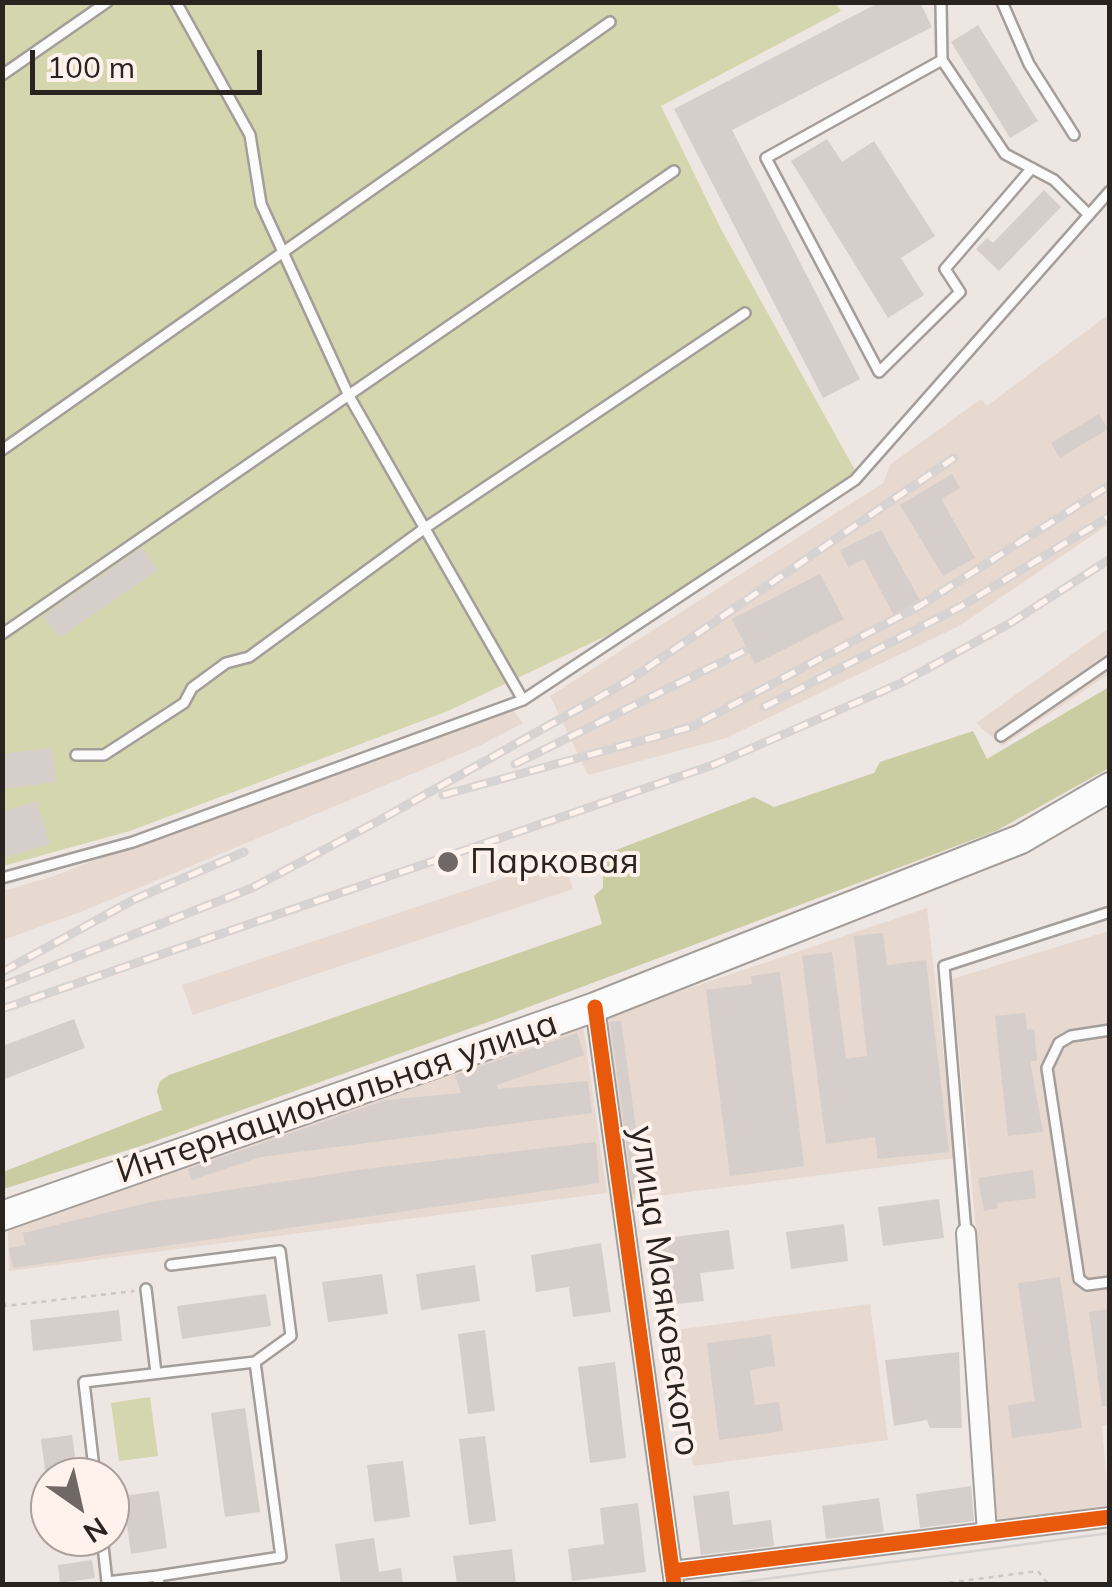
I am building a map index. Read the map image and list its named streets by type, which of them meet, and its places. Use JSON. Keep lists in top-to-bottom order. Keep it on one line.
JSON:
{"streets":{"main road":["Интернациональная улица"],"street":["улица Маяковского"]},"crossings":[["Интернациональная улица","улица Маяковского"]],"places":["Парковая"],"scale_bar":"100 m","north":"bottom right"}
